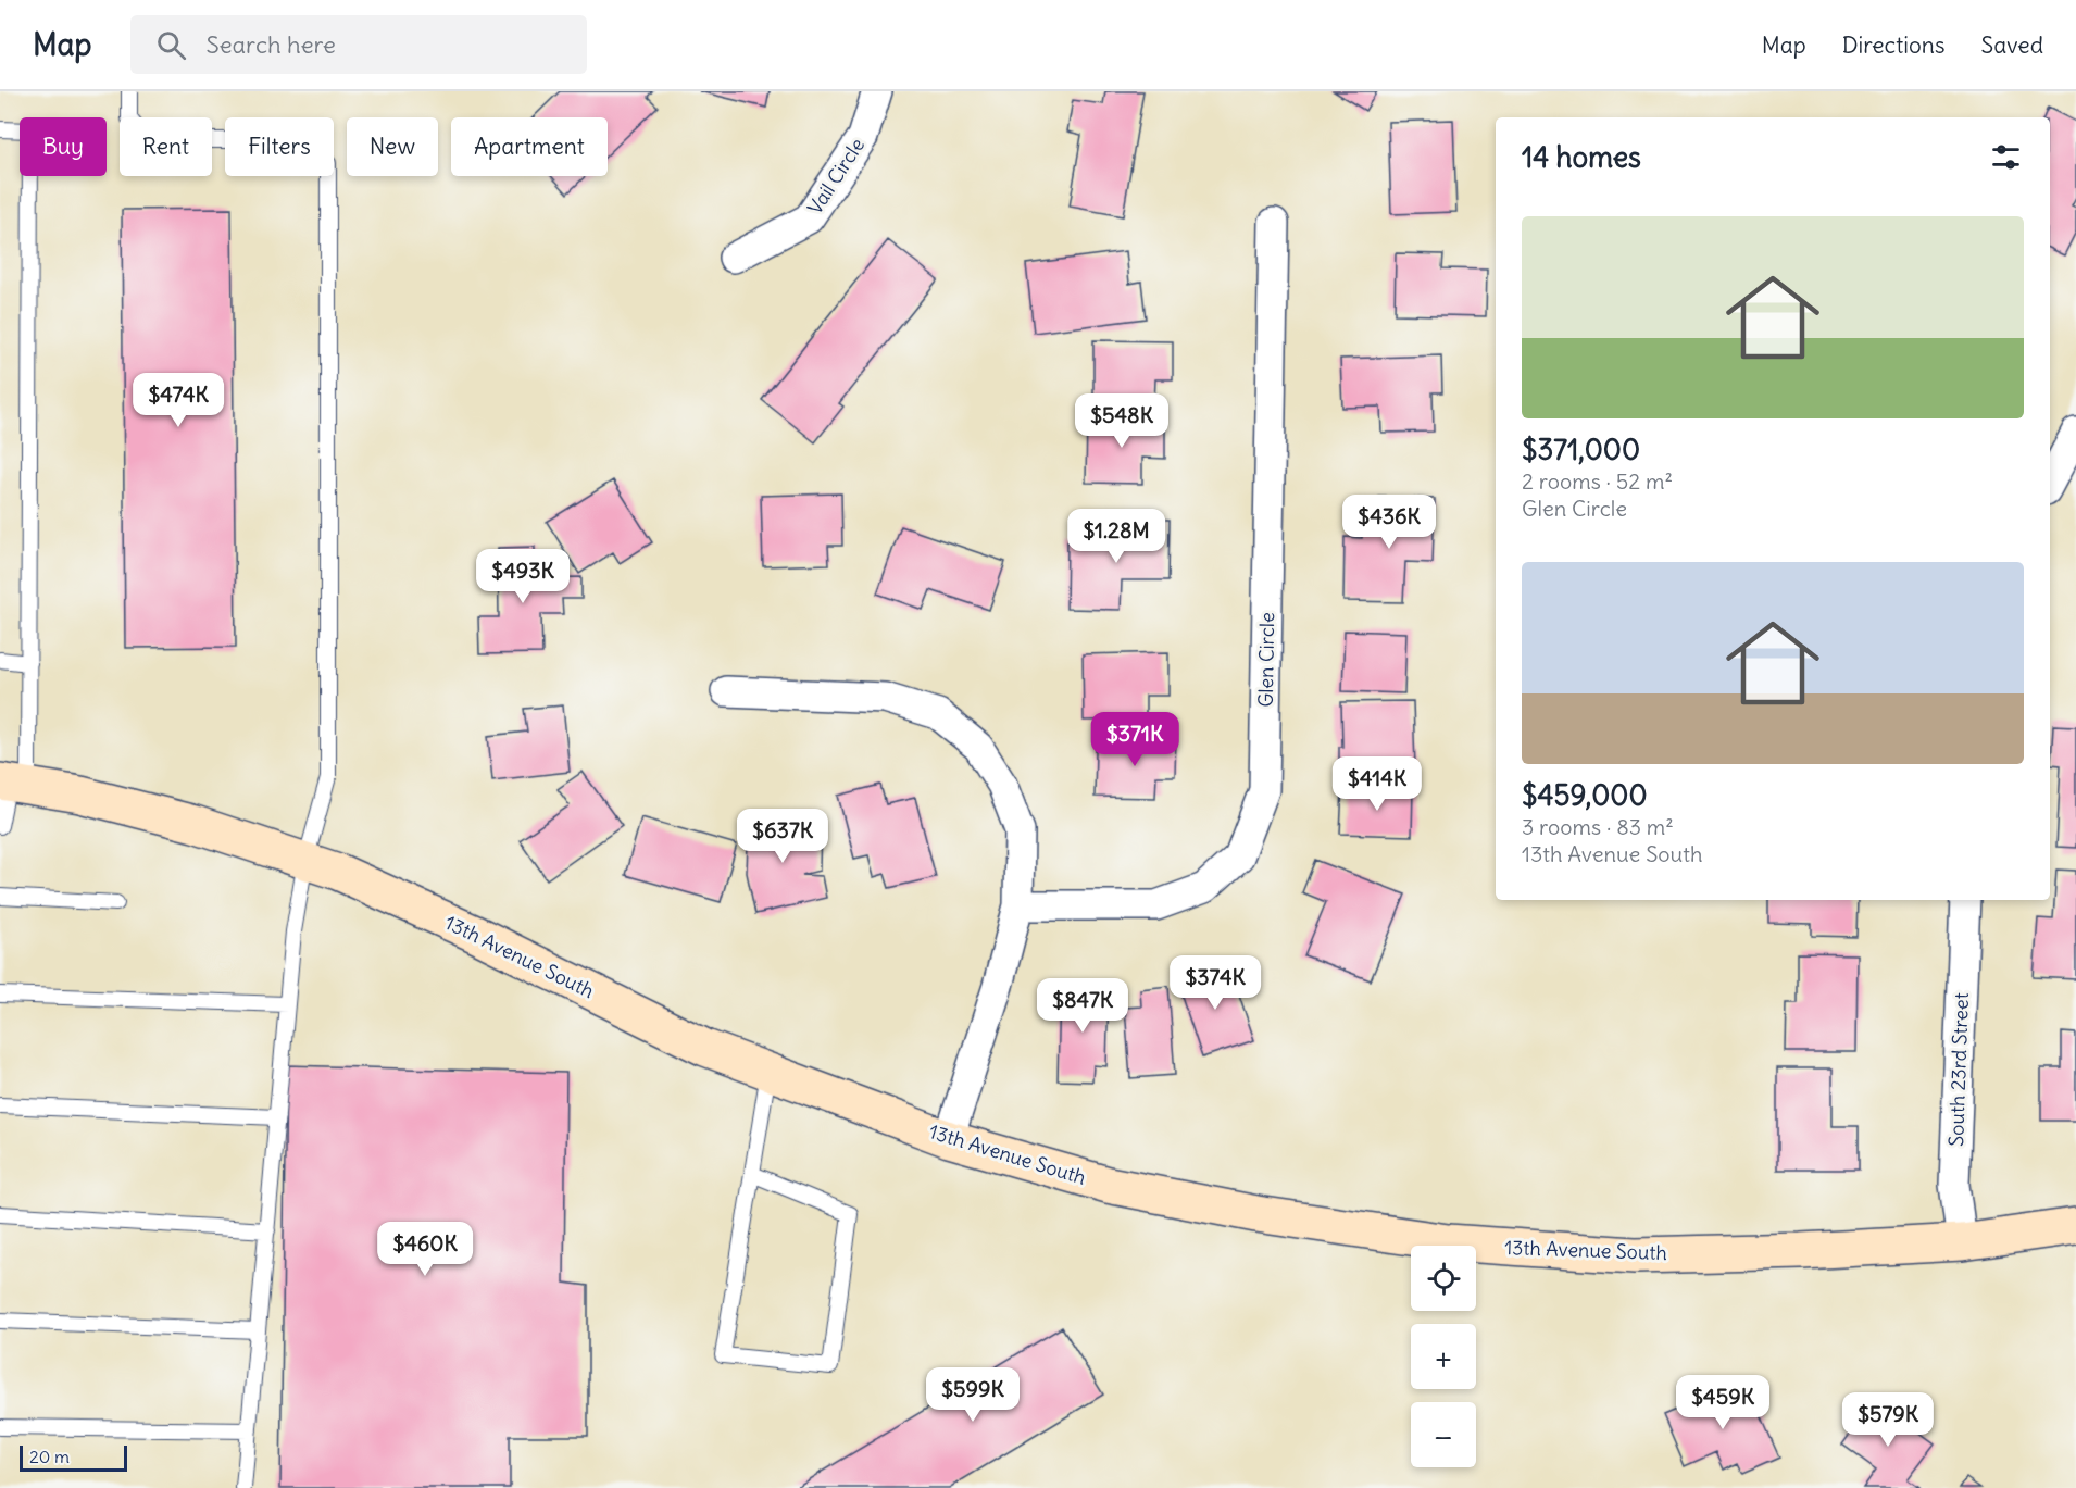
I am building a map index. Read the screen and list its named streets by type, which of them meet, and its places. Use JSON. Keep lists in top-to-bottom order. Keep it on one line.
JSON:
{"streets":{"street":["Vail Circle","Glen Circle","13th Avenue South","South 23rd Street"]},"crossings":[["13th Avenue South","South 23rd Street"]],"scale_bar":"20 m","page":{"header":"Map","search":"Search here","nav":["Map","Directions","Saved"],"chip":["Buy","Rent","Filters","New","Apartment"],"heading":"14 homes","list":[{"name":"$371,000","note":"2 rooms · 52 m² · Glen Circle"},{"name":"$459,000","note":"3 rooms · 83 m² · 13th Avenue South"}],"price":["$474K","$548K","$436K","$1.28M","$493K","$371K","$414K","$637K","$374K","$847K","$460K","$599K","$459K","$579K"],"map_buttons":["+","−"],"scale":"20 m"}}
